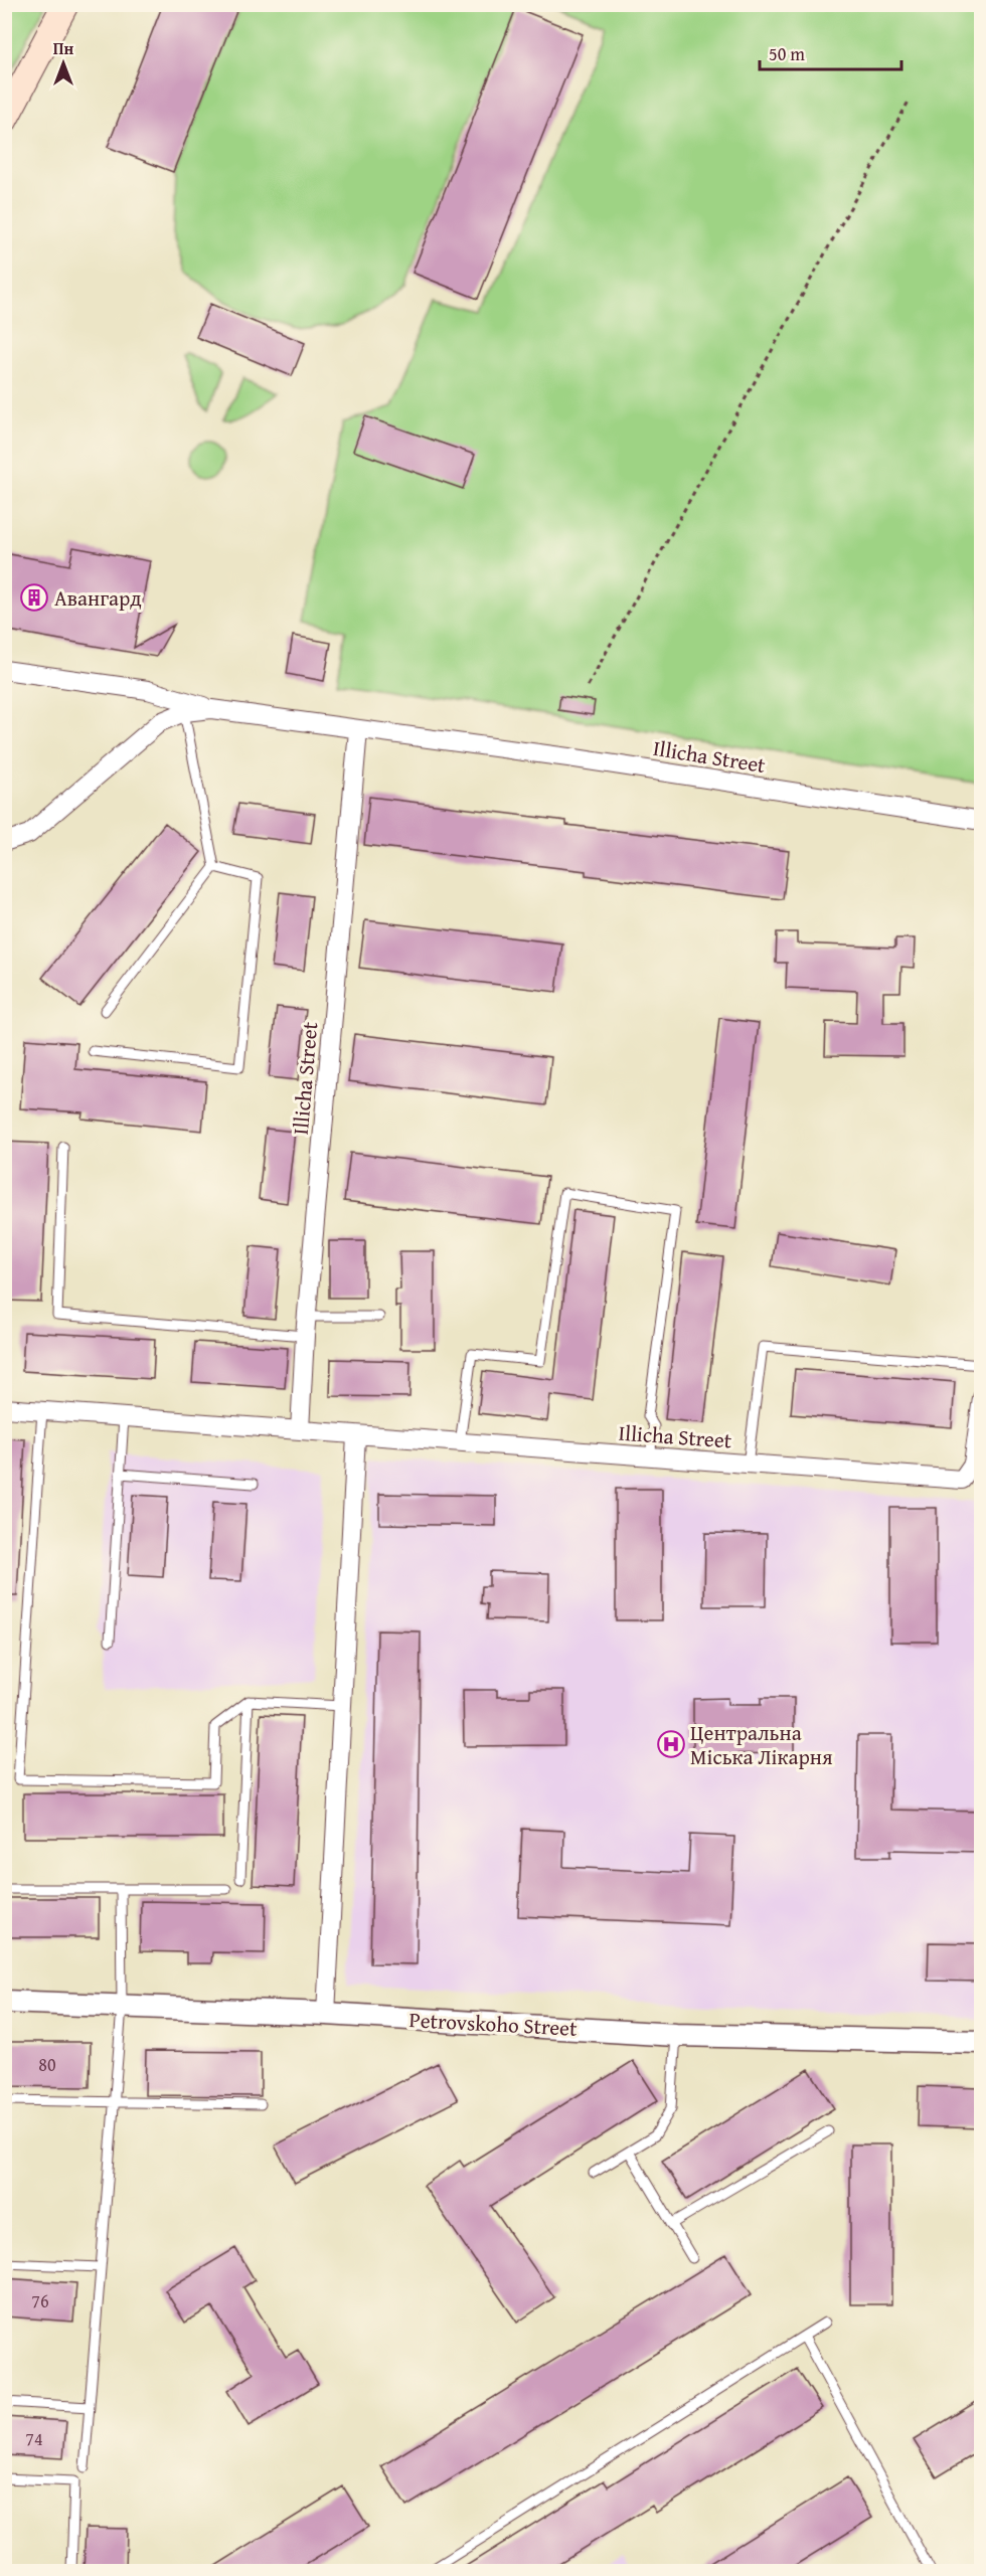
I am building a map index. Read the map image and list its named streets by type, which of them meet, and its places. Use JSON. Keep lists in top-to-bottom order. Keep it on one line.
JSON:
{"streets":{"street":["Illicha Street","Petrovskoho Street"]},"places":{"building":["Авангард"],"hospital":["Центральна Міська Лікарня"]},"house_numbers":["80","76","74"],"scale_bar":"50 m","north":"top"}
